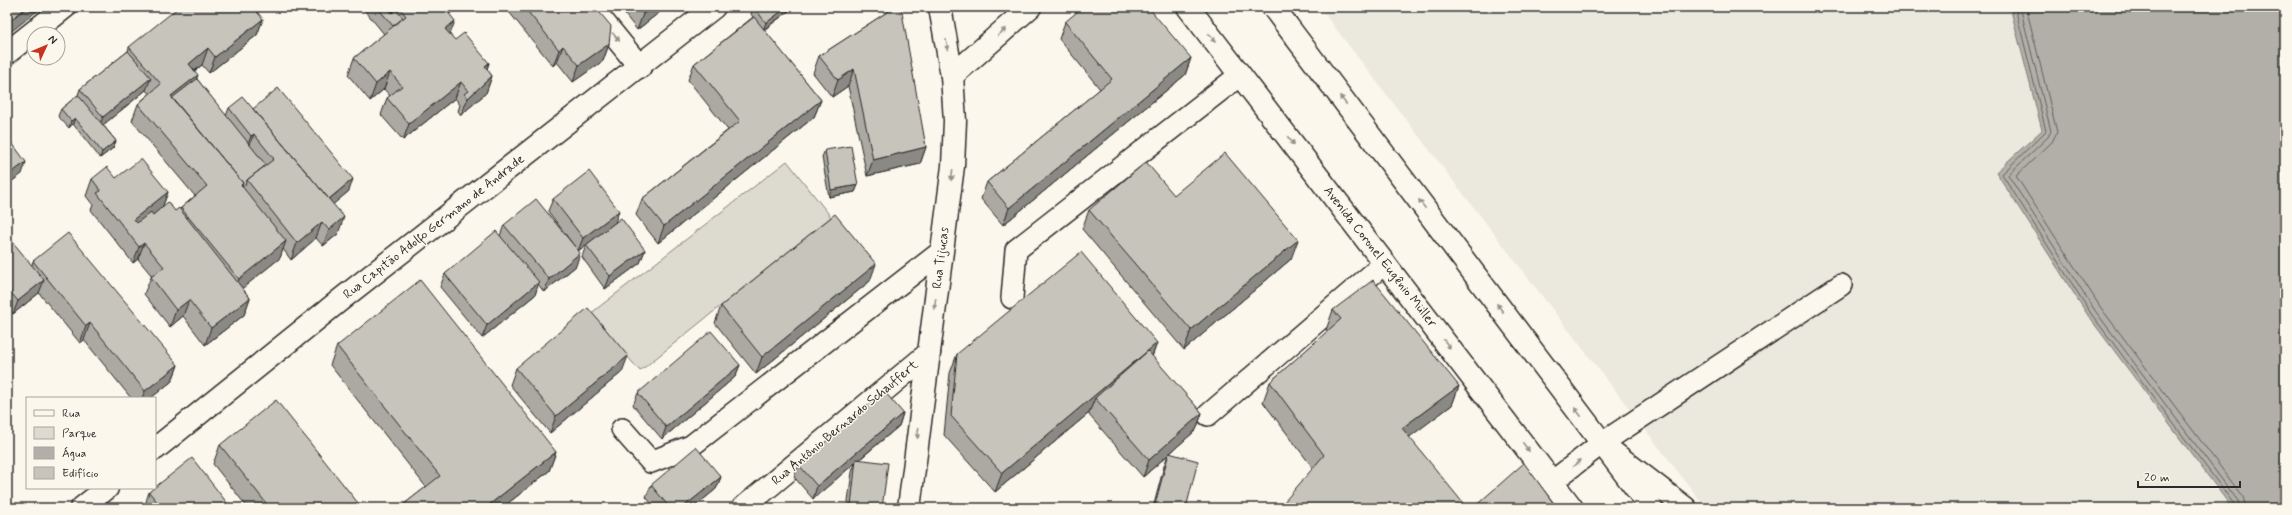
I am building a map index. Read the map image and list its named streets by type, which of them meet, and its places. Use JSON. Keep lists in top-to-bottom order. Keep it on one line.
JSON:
{"streets":{"street":["Rua Capitão Adolfo Germano de Andrade","Avenida Coronel Eugênio Müller","Rua Tijucas","Rua Antônio Bernardo Schauffert"]},"crossings":[["Rua Tijucas","Rua Antônio Bernardo Schauffert"]],"one_way":["Rua Tijucas"],"legend":["Rua","Parque","Água","Edifício"],"scale_bar":"20 m","north":"top right"}
